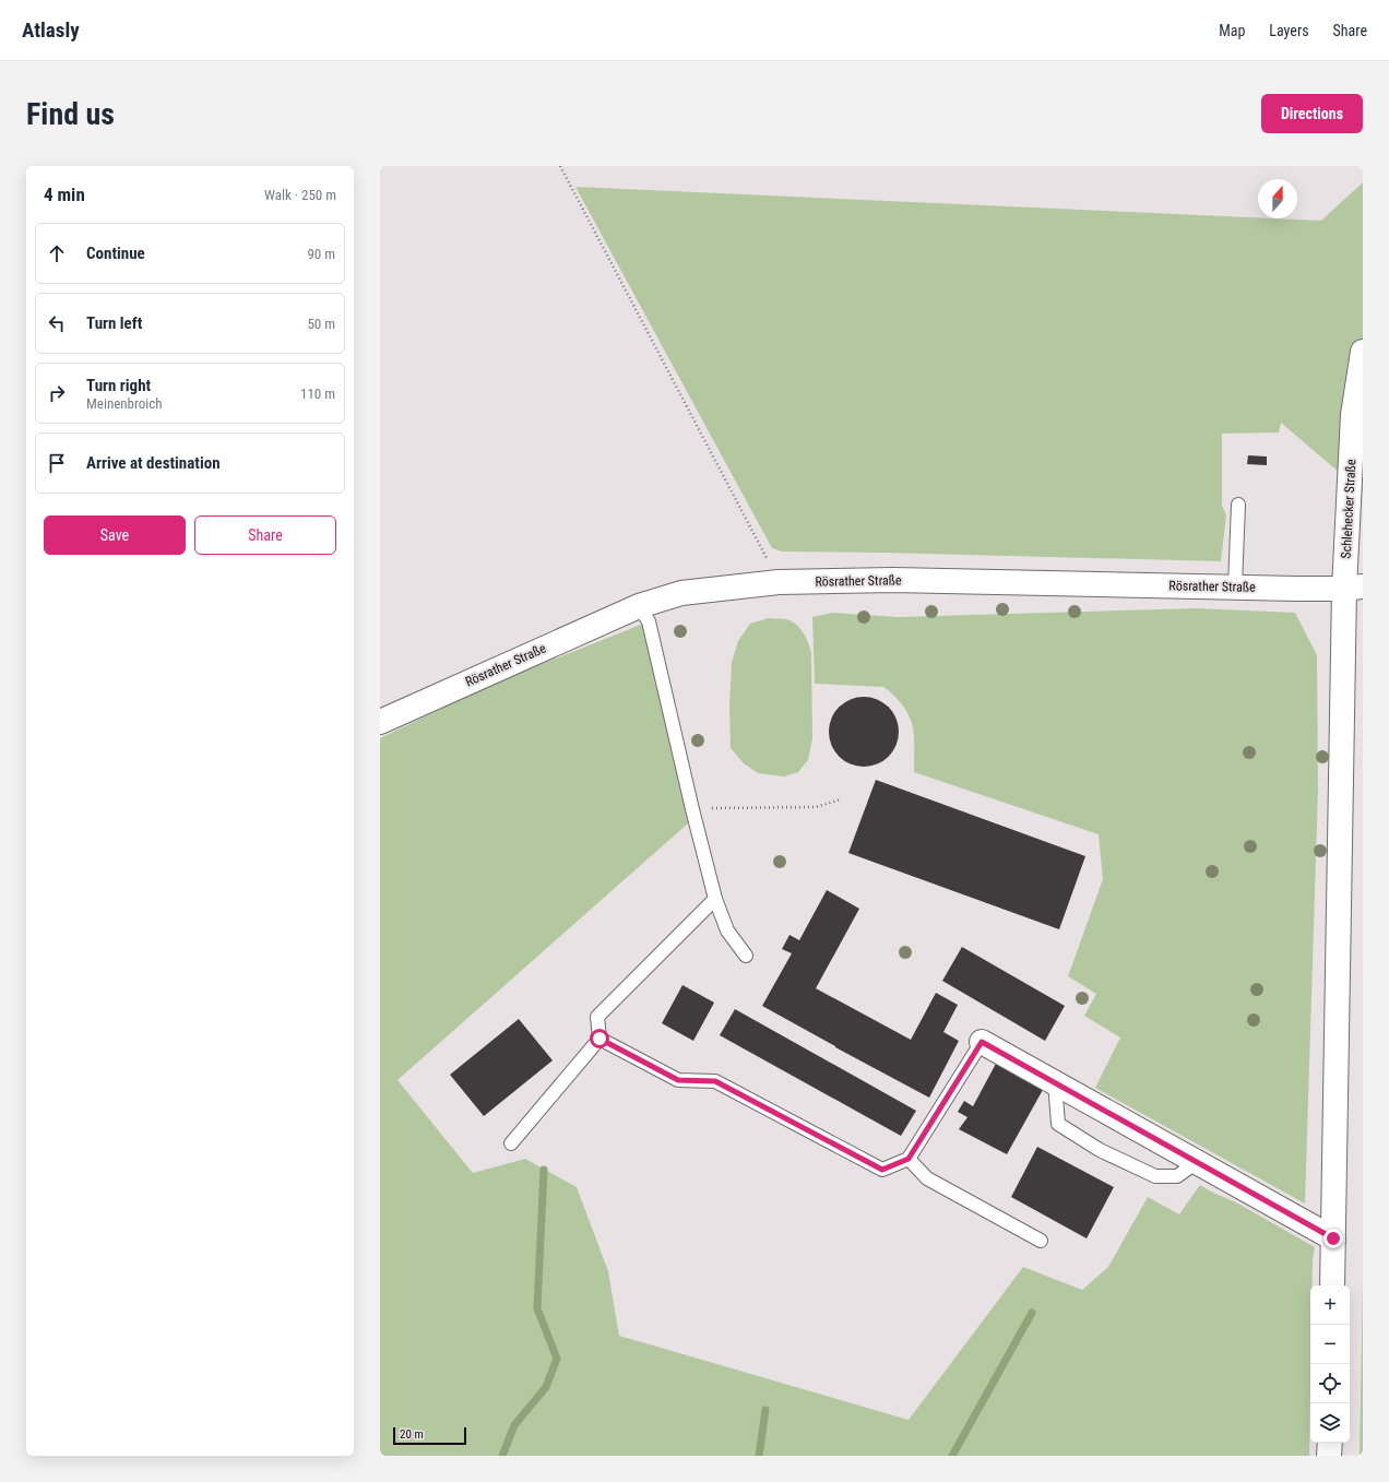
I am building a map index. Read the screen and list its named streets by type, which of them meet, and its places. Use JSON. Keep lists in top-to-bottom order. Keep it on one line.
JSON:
{"streets":{"street":["Schlehecker Straße","Rösrather Straße"]},"crossings":[["Schlehecker Straße","Rösrather Straße"]],"scale_bar":"20 m","north":"top","page":{"header":"Atlasly","nav":["Map","Layers","Share"],"buttons":["Directions",["Save","Share"]],"title":"Find us","heading":["4 min","Walk · 250 m"],"list":[["Continue","90 m"],["Turn left","50 m"],["Turn right","Meinenbroich","110 m"],"Arrive at destination"],"map_buttons":["+","−"],"scale":"20 m"}}
